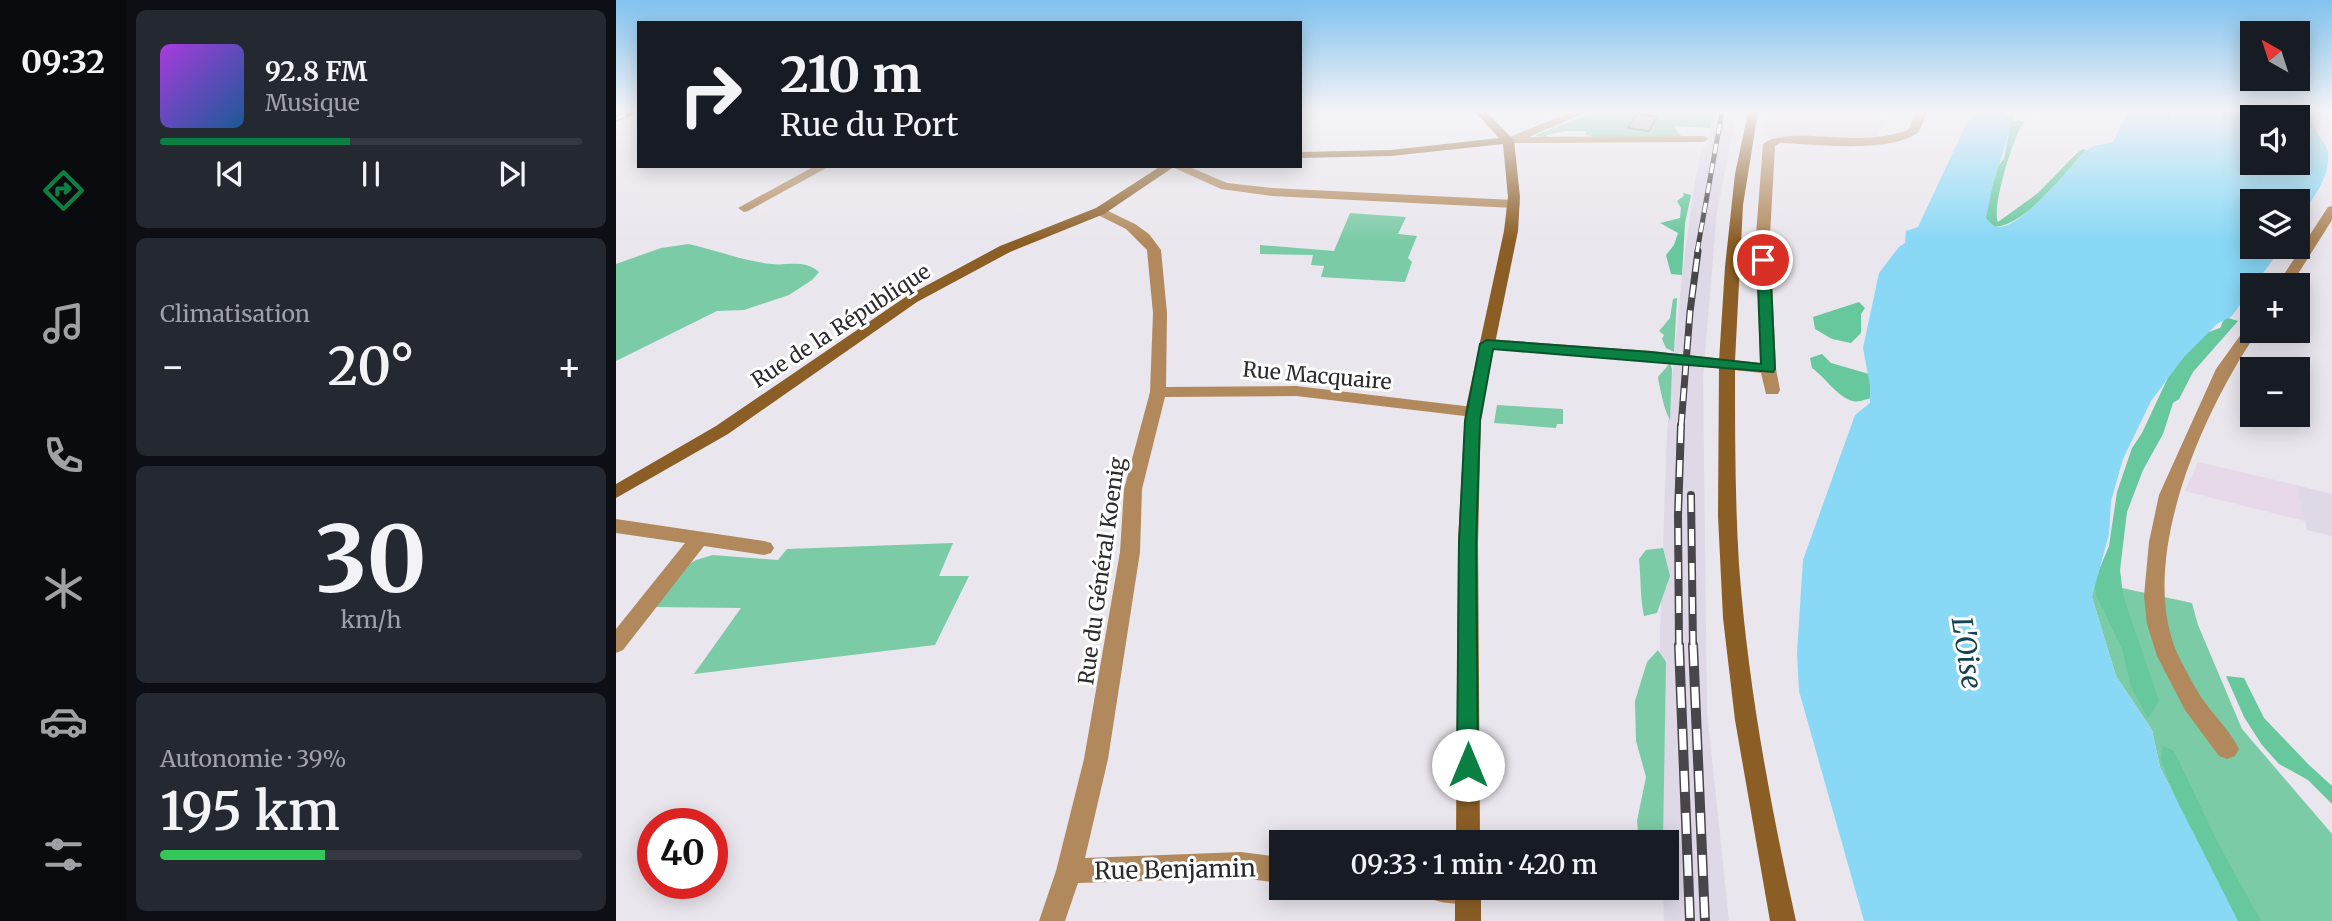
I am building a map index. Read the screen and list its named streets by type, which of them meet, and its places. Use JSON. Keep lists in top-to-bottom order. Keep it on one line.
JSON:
{"streets":{"street":["Rue de la République","Rue Macquaire","Rue du Général Koenig","Rue Benjamin"]},"crossings":[["Rue de la République","Rue du Général Koenig"],["Rue Macquaire","Rue du Général Koenig"],["Rue du Général Koenig","Rue Benjamin"]],"water":["L'Oise"],"north":"top left","page":{"tabs":"09:32","map_buttons":["+","−"],"turn":["210 m","Rue du Port"],"song":["92.8 FM","Musique"],"tile":["Climatisation",["30","km/h"],["Autonomie · 39%","195 km"]],"heat":["−","20°","+"],"limit":"40","trip":"09:33 · 1 min · 420 m"}}
